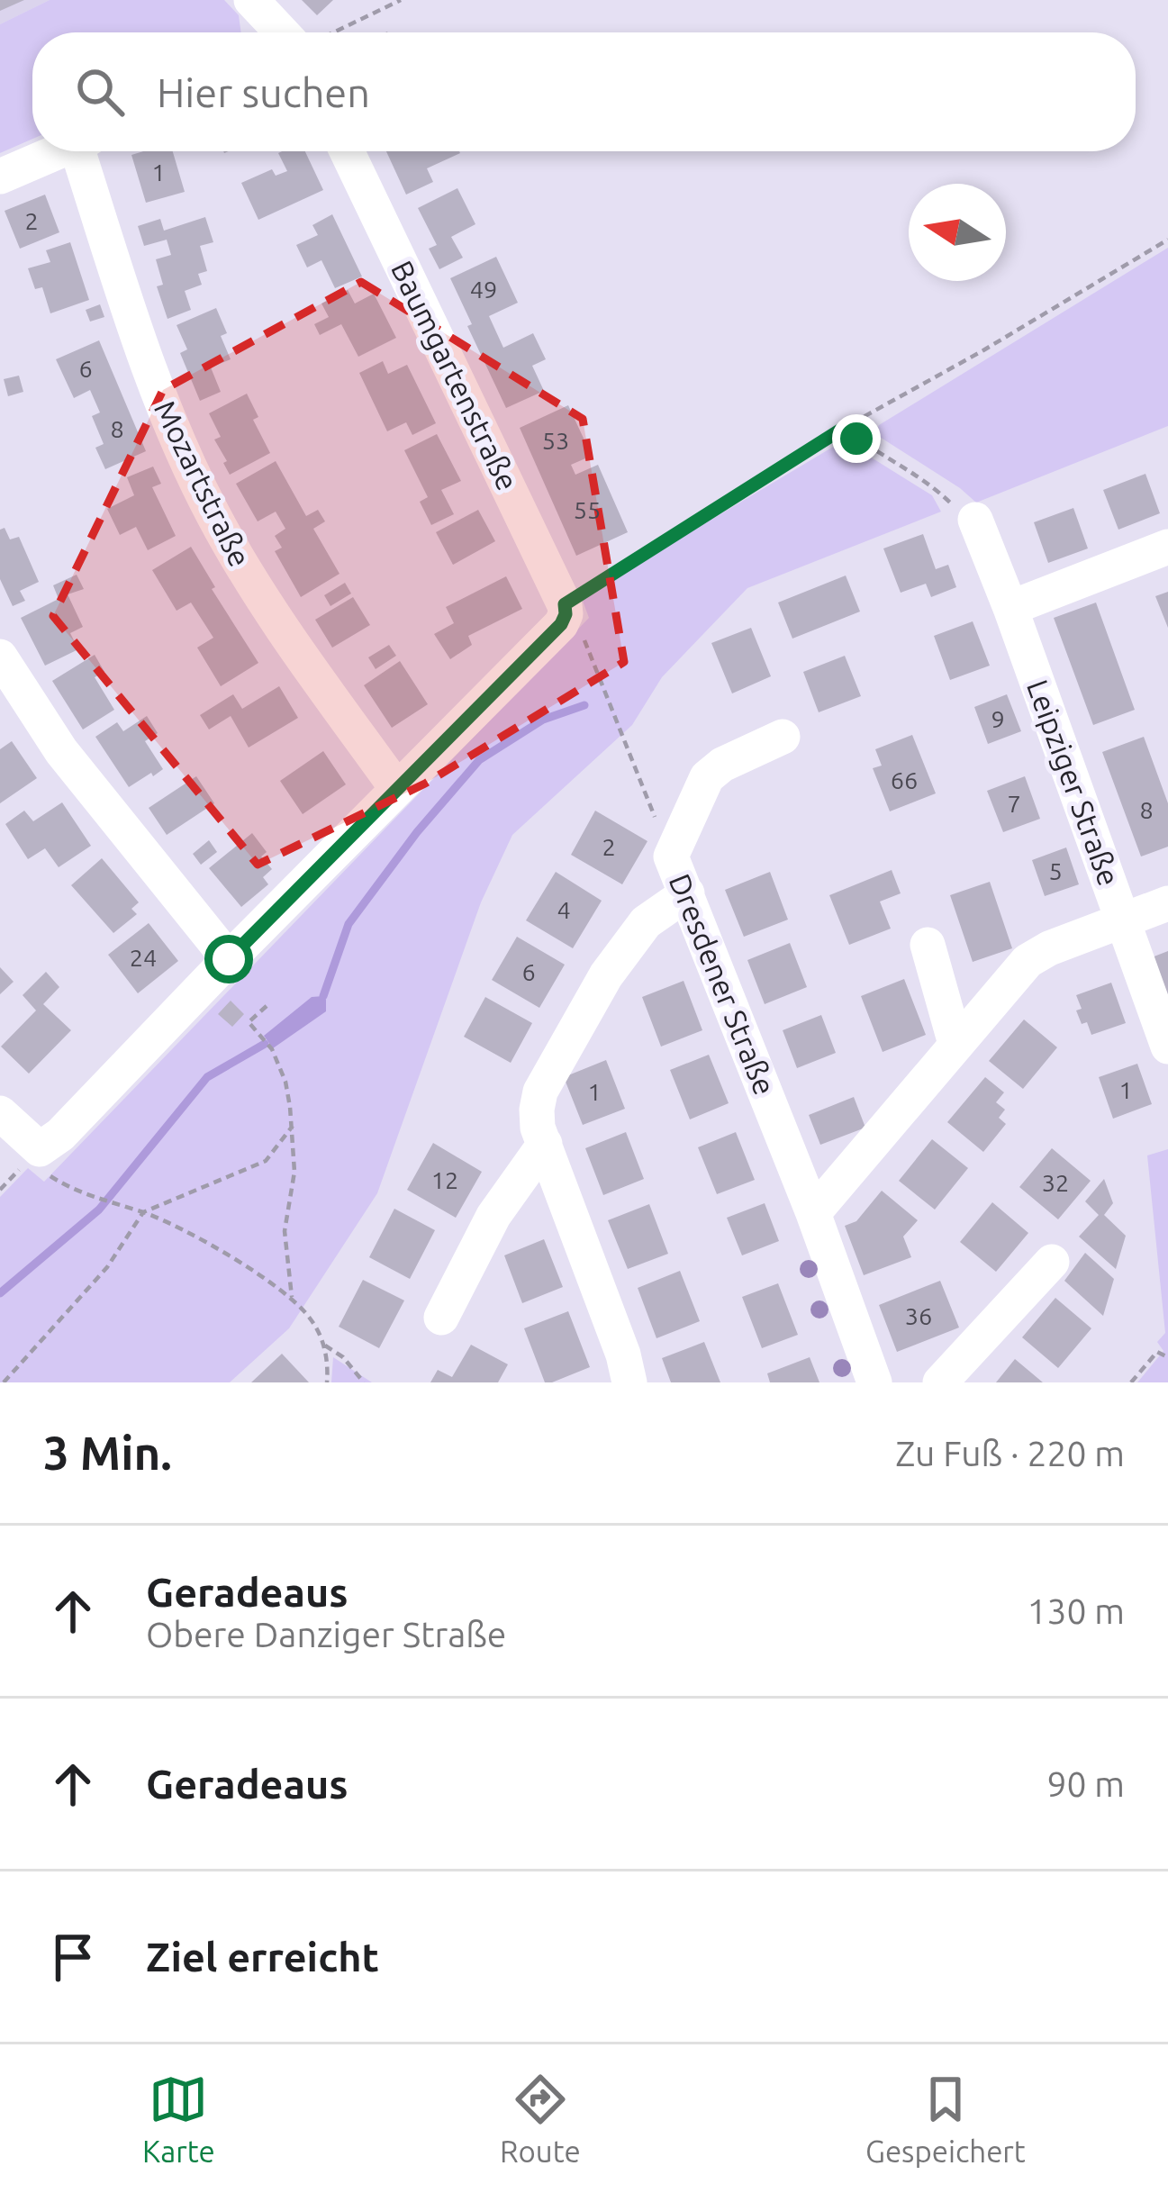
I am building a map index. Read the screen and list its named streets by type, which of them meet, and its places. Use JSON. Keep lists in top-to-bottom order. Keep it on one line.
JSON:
{"streets":{"street":["Baumgartenstraße","Mozartstraße","Leipziger Straße","Dresdener Straße"]},"house_numbers":["1","2","49","6","8","53","55","9","66","7","8","2","5","4","24","6","1","1","12","32","36"],"north":"left","page":{"search":"Hier suchen","heading":["3 Min.","Zu Fuß · 220 m"],"list":[["Geradeaus","Obere Danziger Straße","130 m"],["Geradeaus","90 m"],"Ziel erreicht"],"nav":["Karte","Route","Gespeichert"]}}
